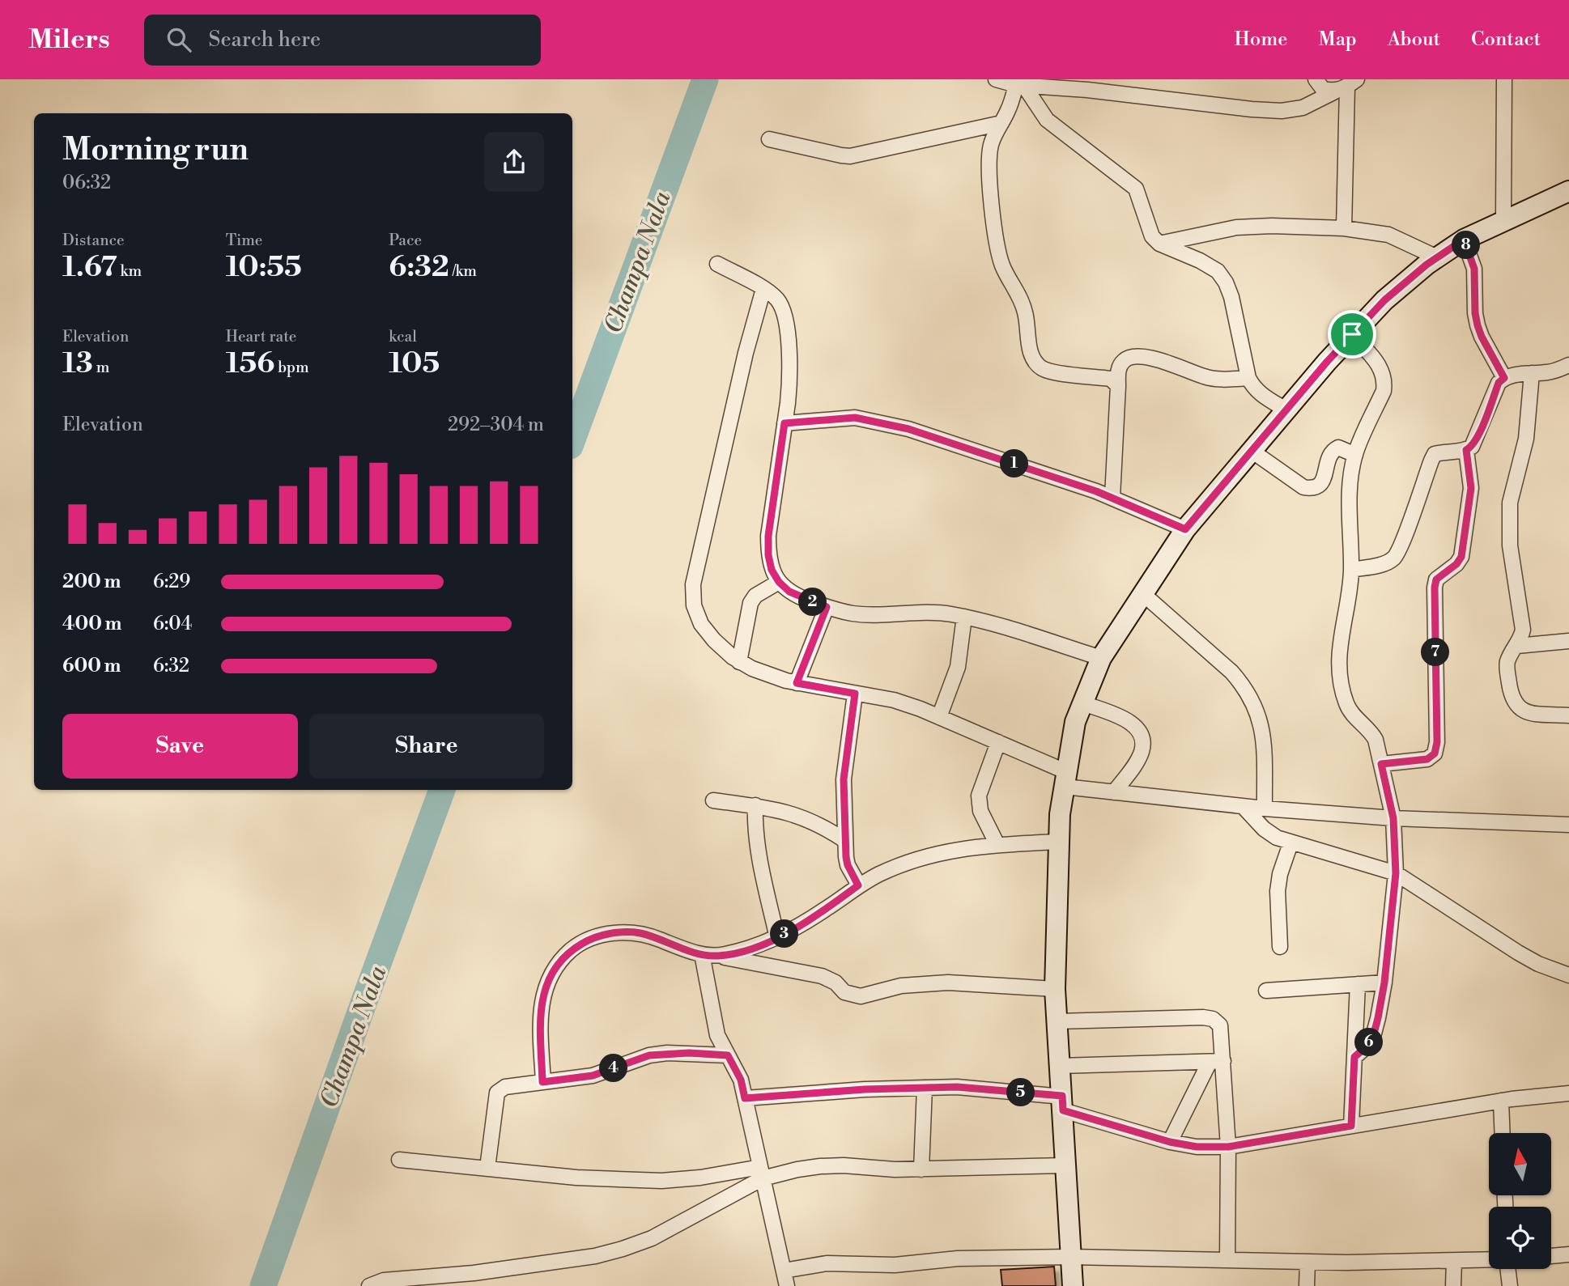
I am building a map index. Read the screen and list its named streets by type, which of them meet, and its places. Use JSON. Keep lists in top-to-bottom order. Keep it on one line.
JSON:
{"water":["Champa Nala"],"north":"top","page":{"header":"Milers","search":"Search here","nav":["Home","Map","About","Contact"],"heading":["Morning run","06:32"],"stats":[["Distance","1.67 km"],["Time","10:55"],["Pace","6:32 /km"],["Elevation","13 m"],["Heart rate","156 bpm"],["kcal","105"]],"pins":["8","1","2","7","3","6","4","5"],"chart":["Elevation","292–304 m"],"list":[{"name":"200 m","note":"6:29"},{"name":"400 m","note":"6:04"},{"name":"600 m","note":"6:32"}],"buttons":["Save","Share"]}}
